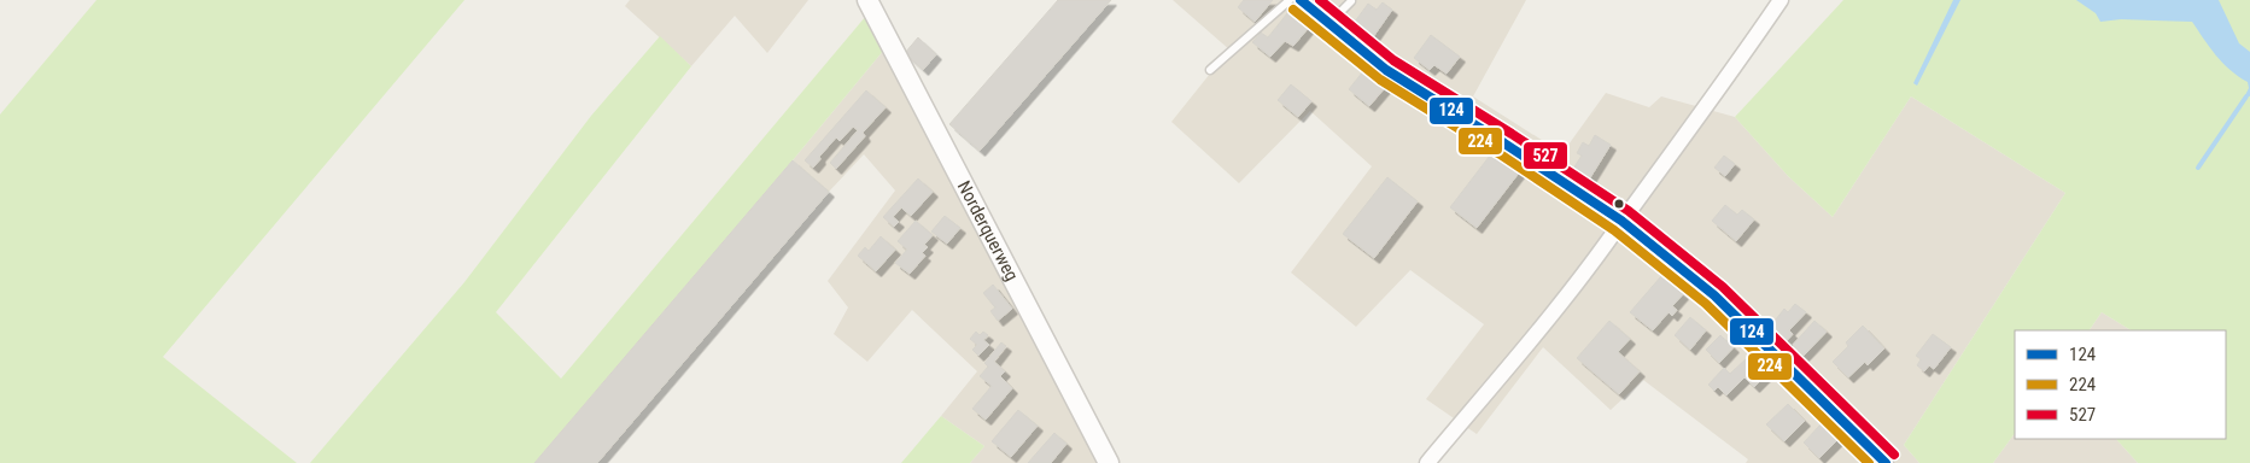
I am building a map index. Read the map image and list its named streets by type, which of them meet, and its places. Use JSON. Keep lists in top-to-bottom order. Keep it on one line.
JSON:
{"streets":{"street":["Norderquerweg"]},"lines":["transit line 124","transit line 527","transit line 224"],"legend":["124","224","527"]}
